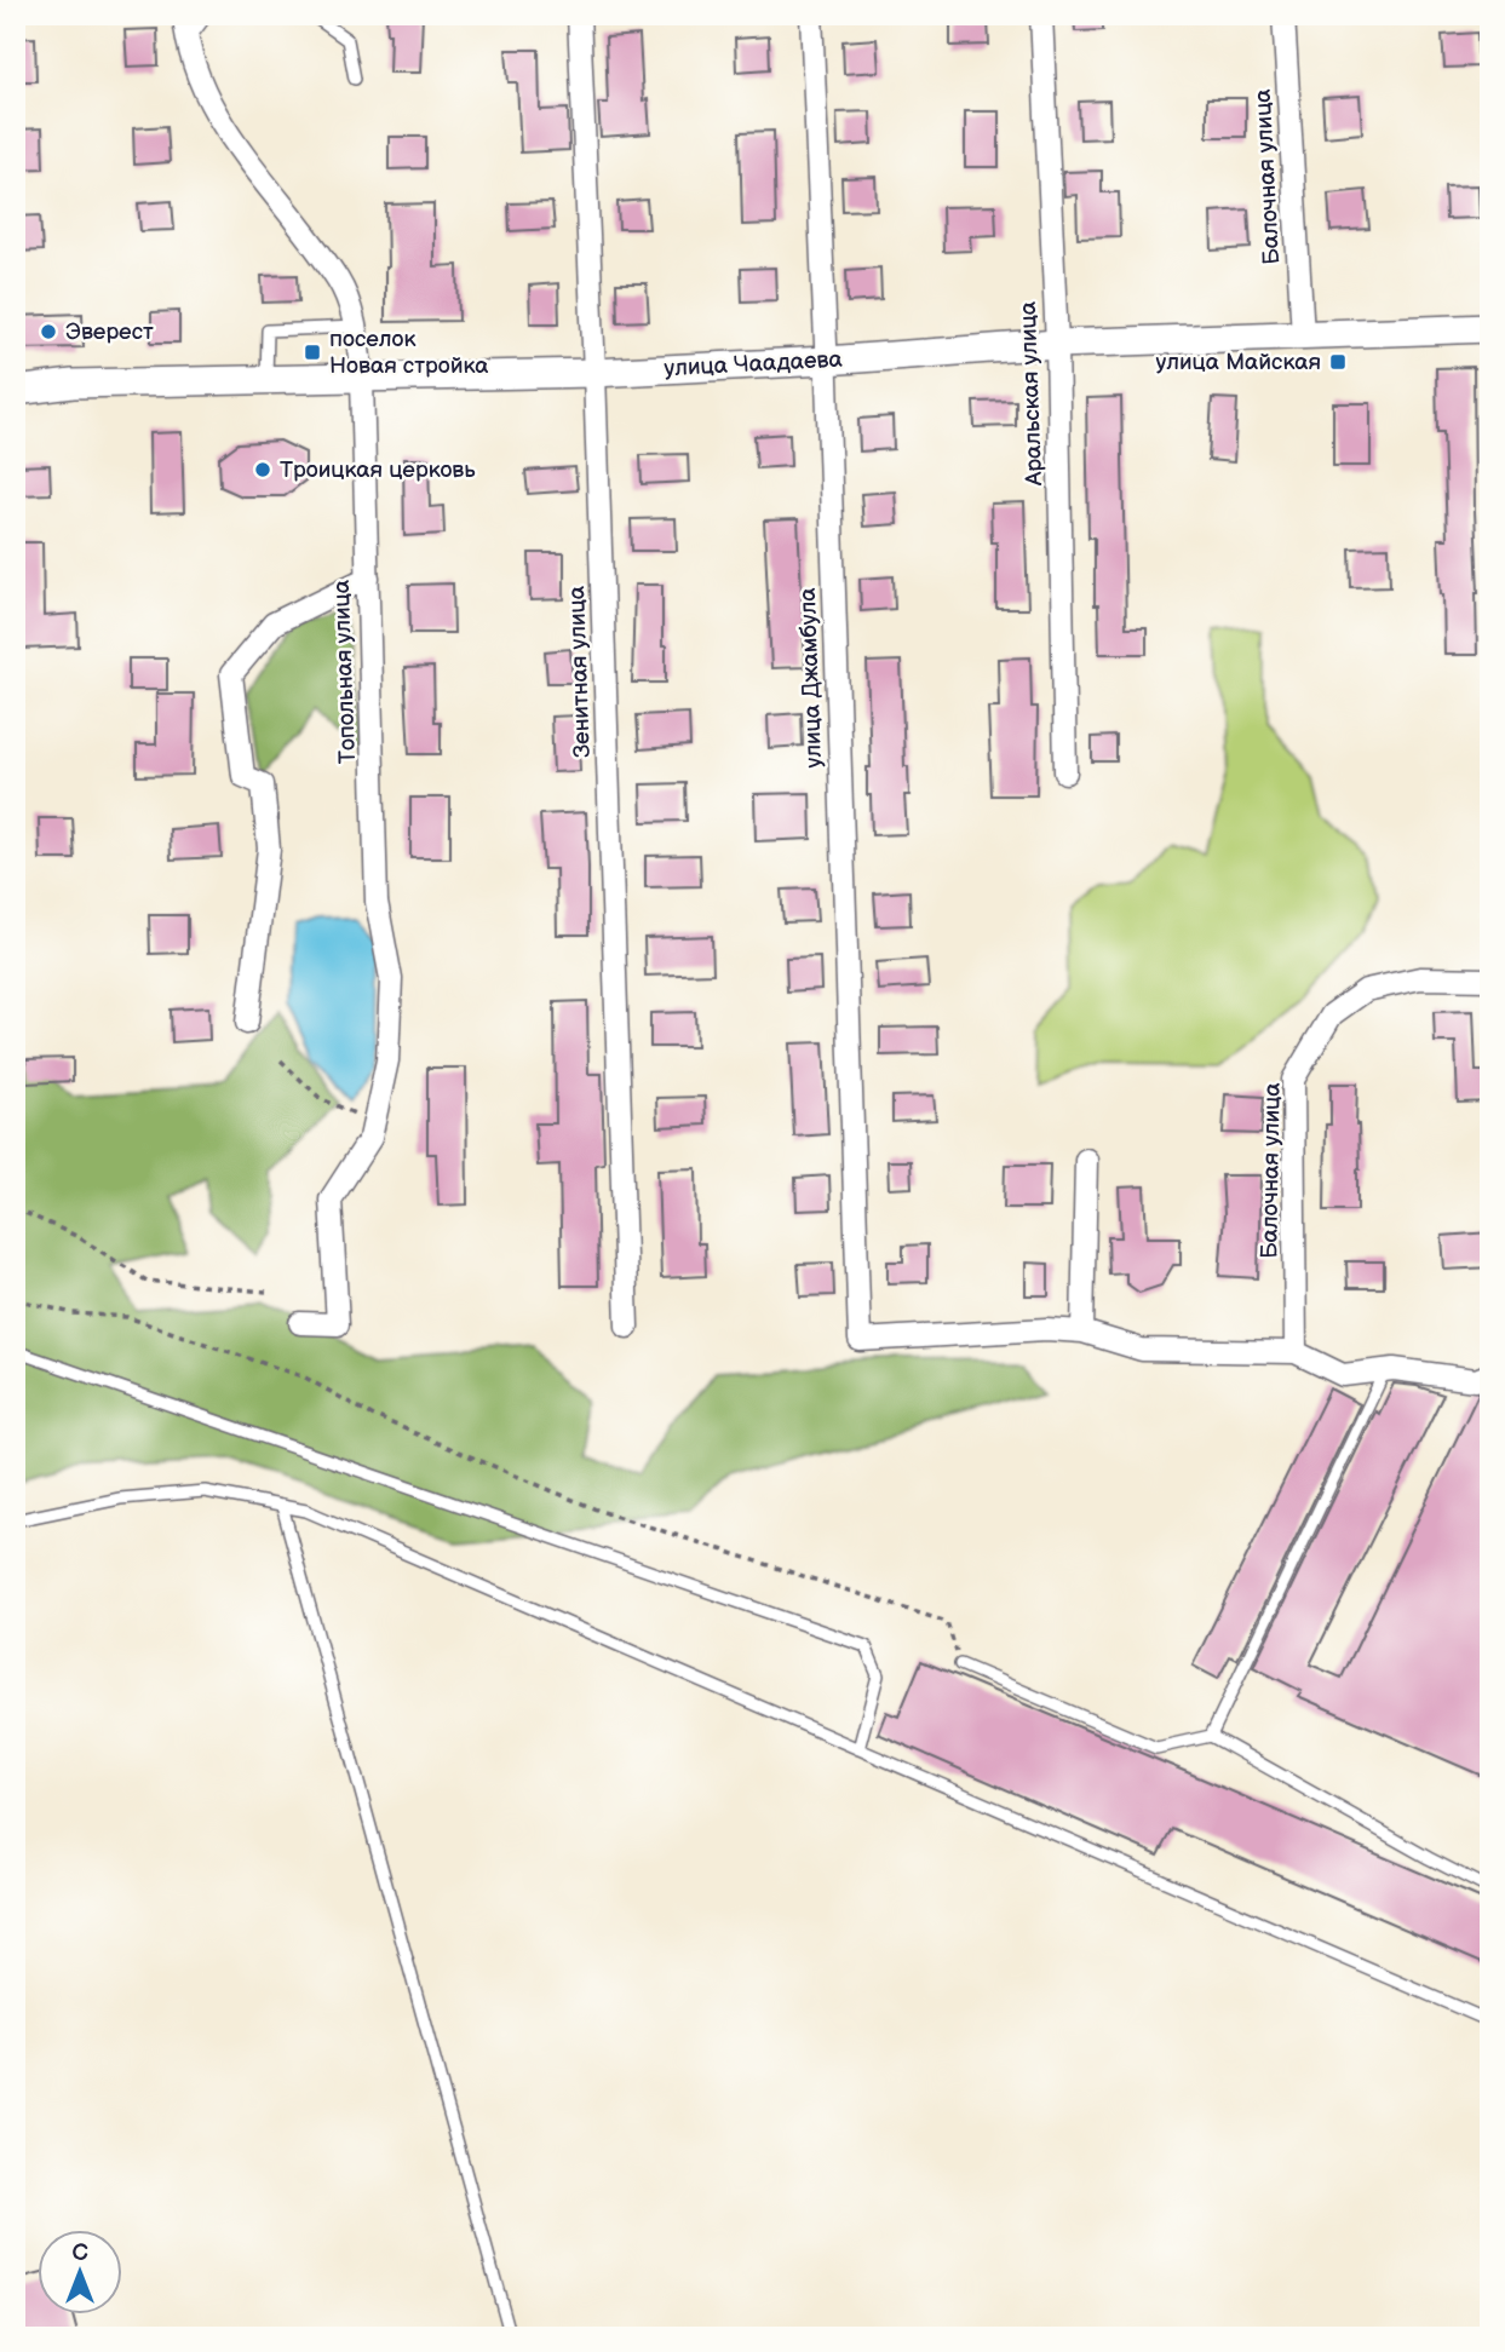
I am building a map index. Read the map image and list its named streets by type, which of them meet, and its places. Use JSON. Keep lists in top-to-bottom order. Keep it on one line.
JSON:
{"streets":{"street":["Балочная улица","улица Чаадаева","Аральская улица","Топольная улица","Зенитная улица","улица Джамбула"]},"crossings":[["Балочная улица","улица Чаадаева"],["улица Чаадаева","Аральская улица"],["улица Чаадаева","Топольная улица"],["улица Чаадаева","Зенитная улица"],["улица Чаадаева","улица Джамбула"]],"places":{"other":["Эверест","Троицкая церковь"],"transit":["поселок Новая стройка","улица Майская"]},"north":"top"}
